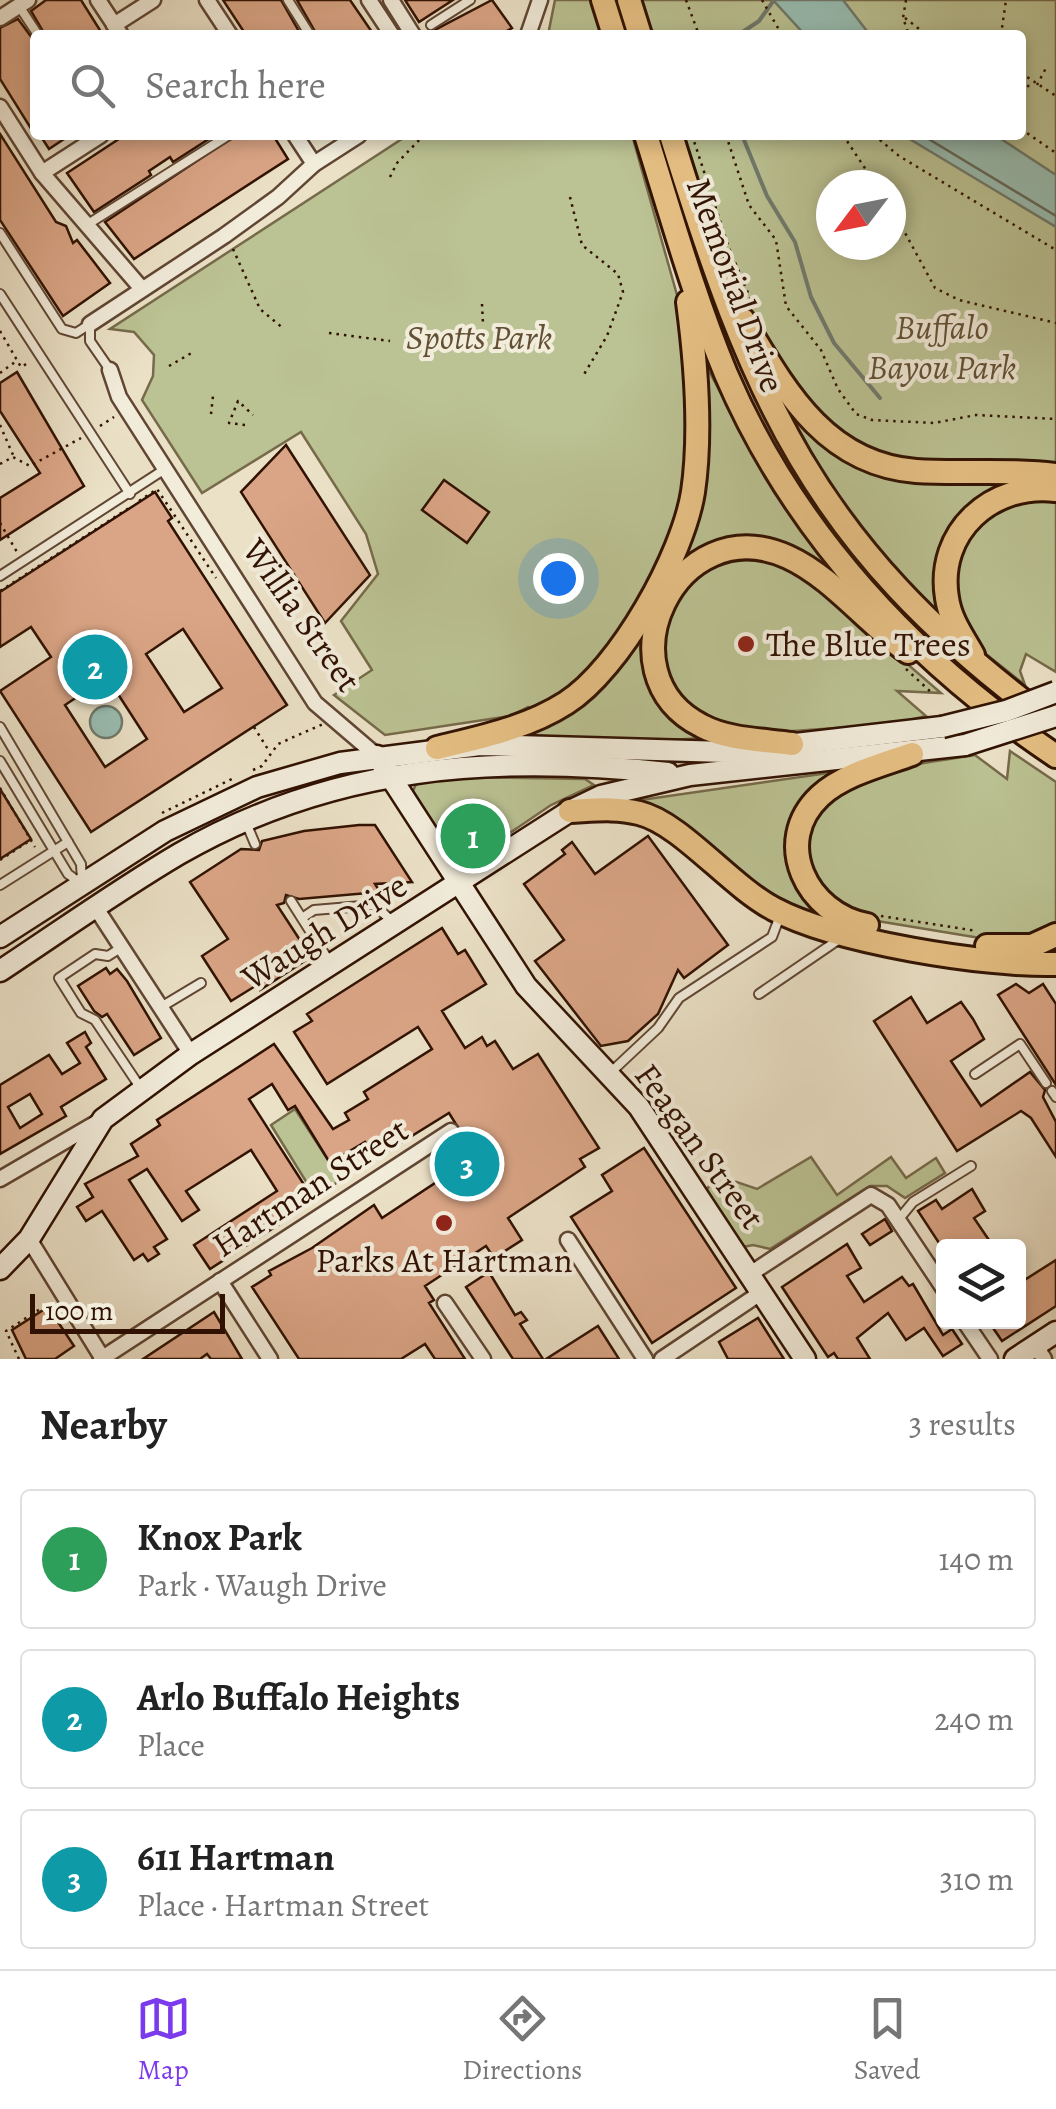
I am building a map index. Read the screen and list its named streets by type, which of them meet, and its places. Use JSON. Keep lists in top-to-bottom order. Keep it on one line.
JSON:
{"streets":{"main road":["Memorial Drive","Willia Street","Waugh Drive","Feagan Street"],"street":["Hartman Street"]},"crossings":[["Willia Street","Waugh Drive"],["Willia Street","Feagan Street"],["Waugh Drive","Feagan Street"]],"parks":["Buffalo Bayou Park","Spotts Park"],"places":["The Blue Trees","Parks At Hartman"],"scale_bar":"100 m","north":"bottom left","page":{"search":"Search here","pins":["2","1","3"],"scale":"100 m","heading":["Nearby","3 results"],"list":[{"mark":"1","name":"Knox Park","note":"Park · Waugh Drive","value":"140 m"},{"mark":"2","name":"Arlo Buffalo Heights","note":"Place","value":"240 m"},{"mark":"3","name":"611 Hartman","note":"Place · Hartman Street","value":"310 m"}],"nav":["Map","Directions","Saved"]}}
